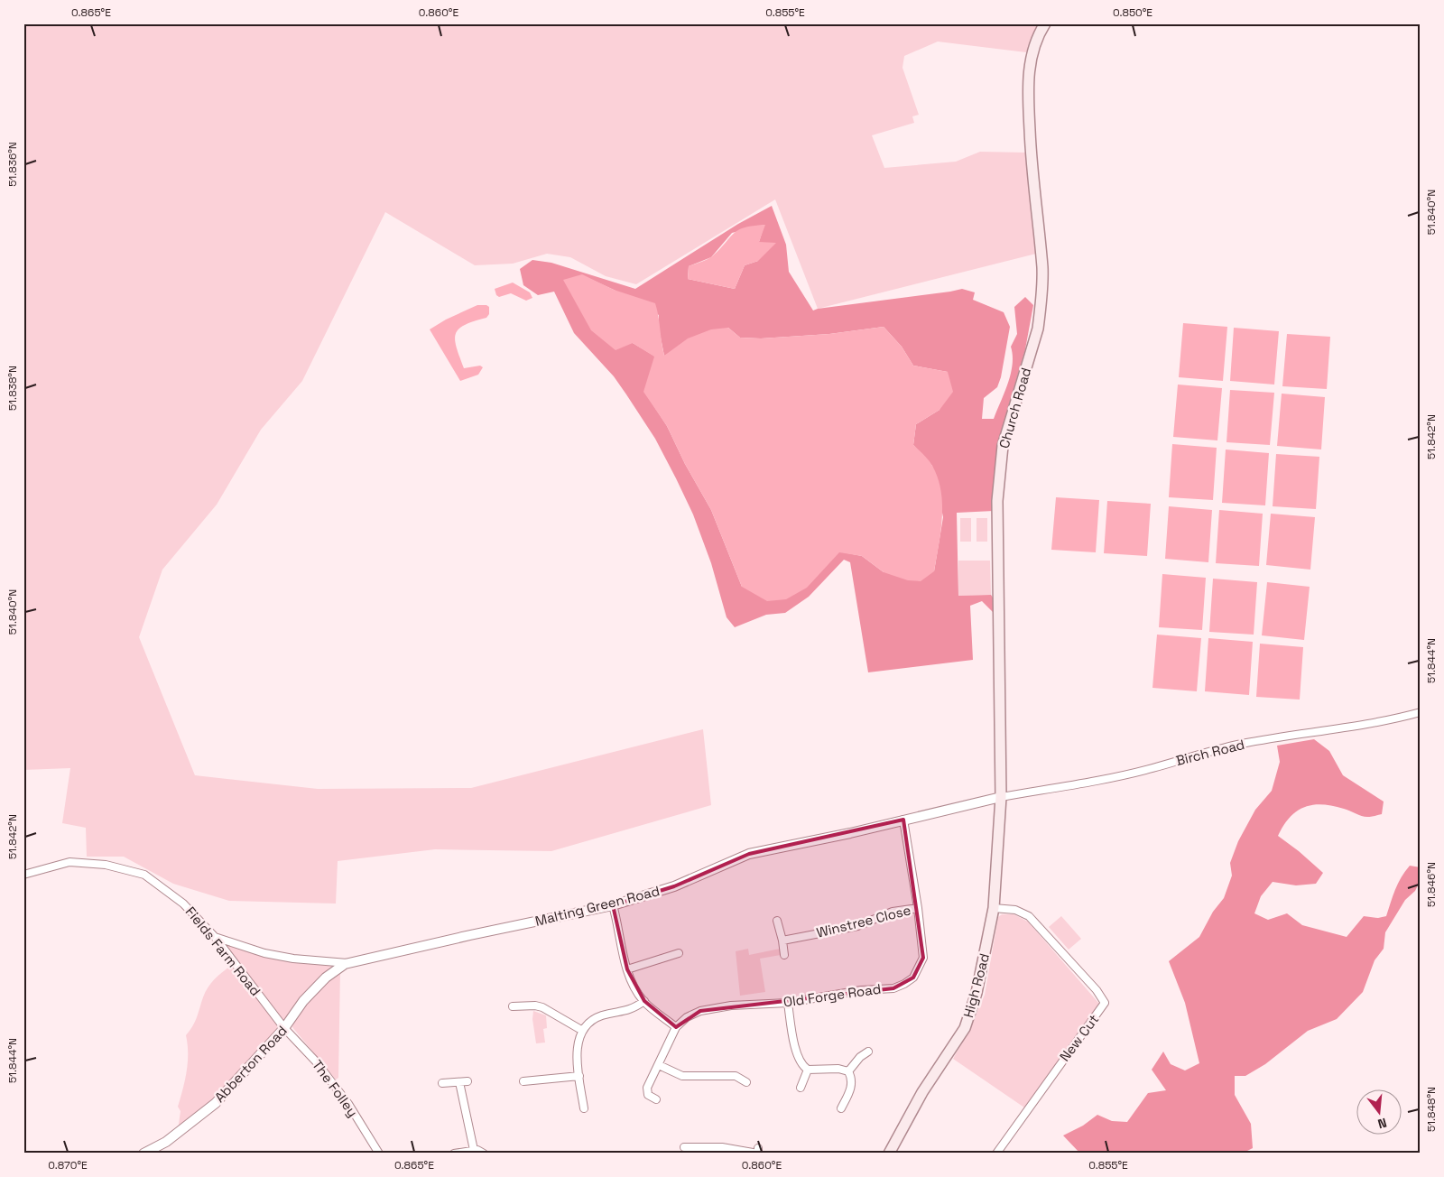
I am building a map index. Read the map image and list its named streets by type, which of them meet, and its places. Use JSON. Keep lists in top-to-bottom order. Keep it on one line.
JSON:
{"streets":{"main road":["Church Road","High Road"],"street":["Birch Road","Malting Green Road","Winstree Close","Fields Farm Road","Old Forge Road","New Cut","Abberton Road","The Folley"]},"crossings":[["Church Road","Birch Road"],["Church Road","Malting Green Road"],["Church Road","High Road"],["Birch Road","Malting Green Road"],["Birch Road","High Road"],["Malting Green Road","Fields Farm Road"],["Malting Green Road","High Road"],["Malting Green Road","Old Forge Road"],["Malting Green Road","Abberton Road"],["Winstree Close","Old Forge Road"],["Fields Farm Road","Abberton Road"],["Fields Farm Road","The Folley"],["High Road","New Cut"],["Abberton Road","The Folley"]],"north":"bottom","coordinates":["0.865°E","0.860°E","0.855°E","0.850°E","51.836°N","51.840°N","51.838°N","51.842°N","51.844°N","51.846°N","51.848°N","0.870°E"]}
